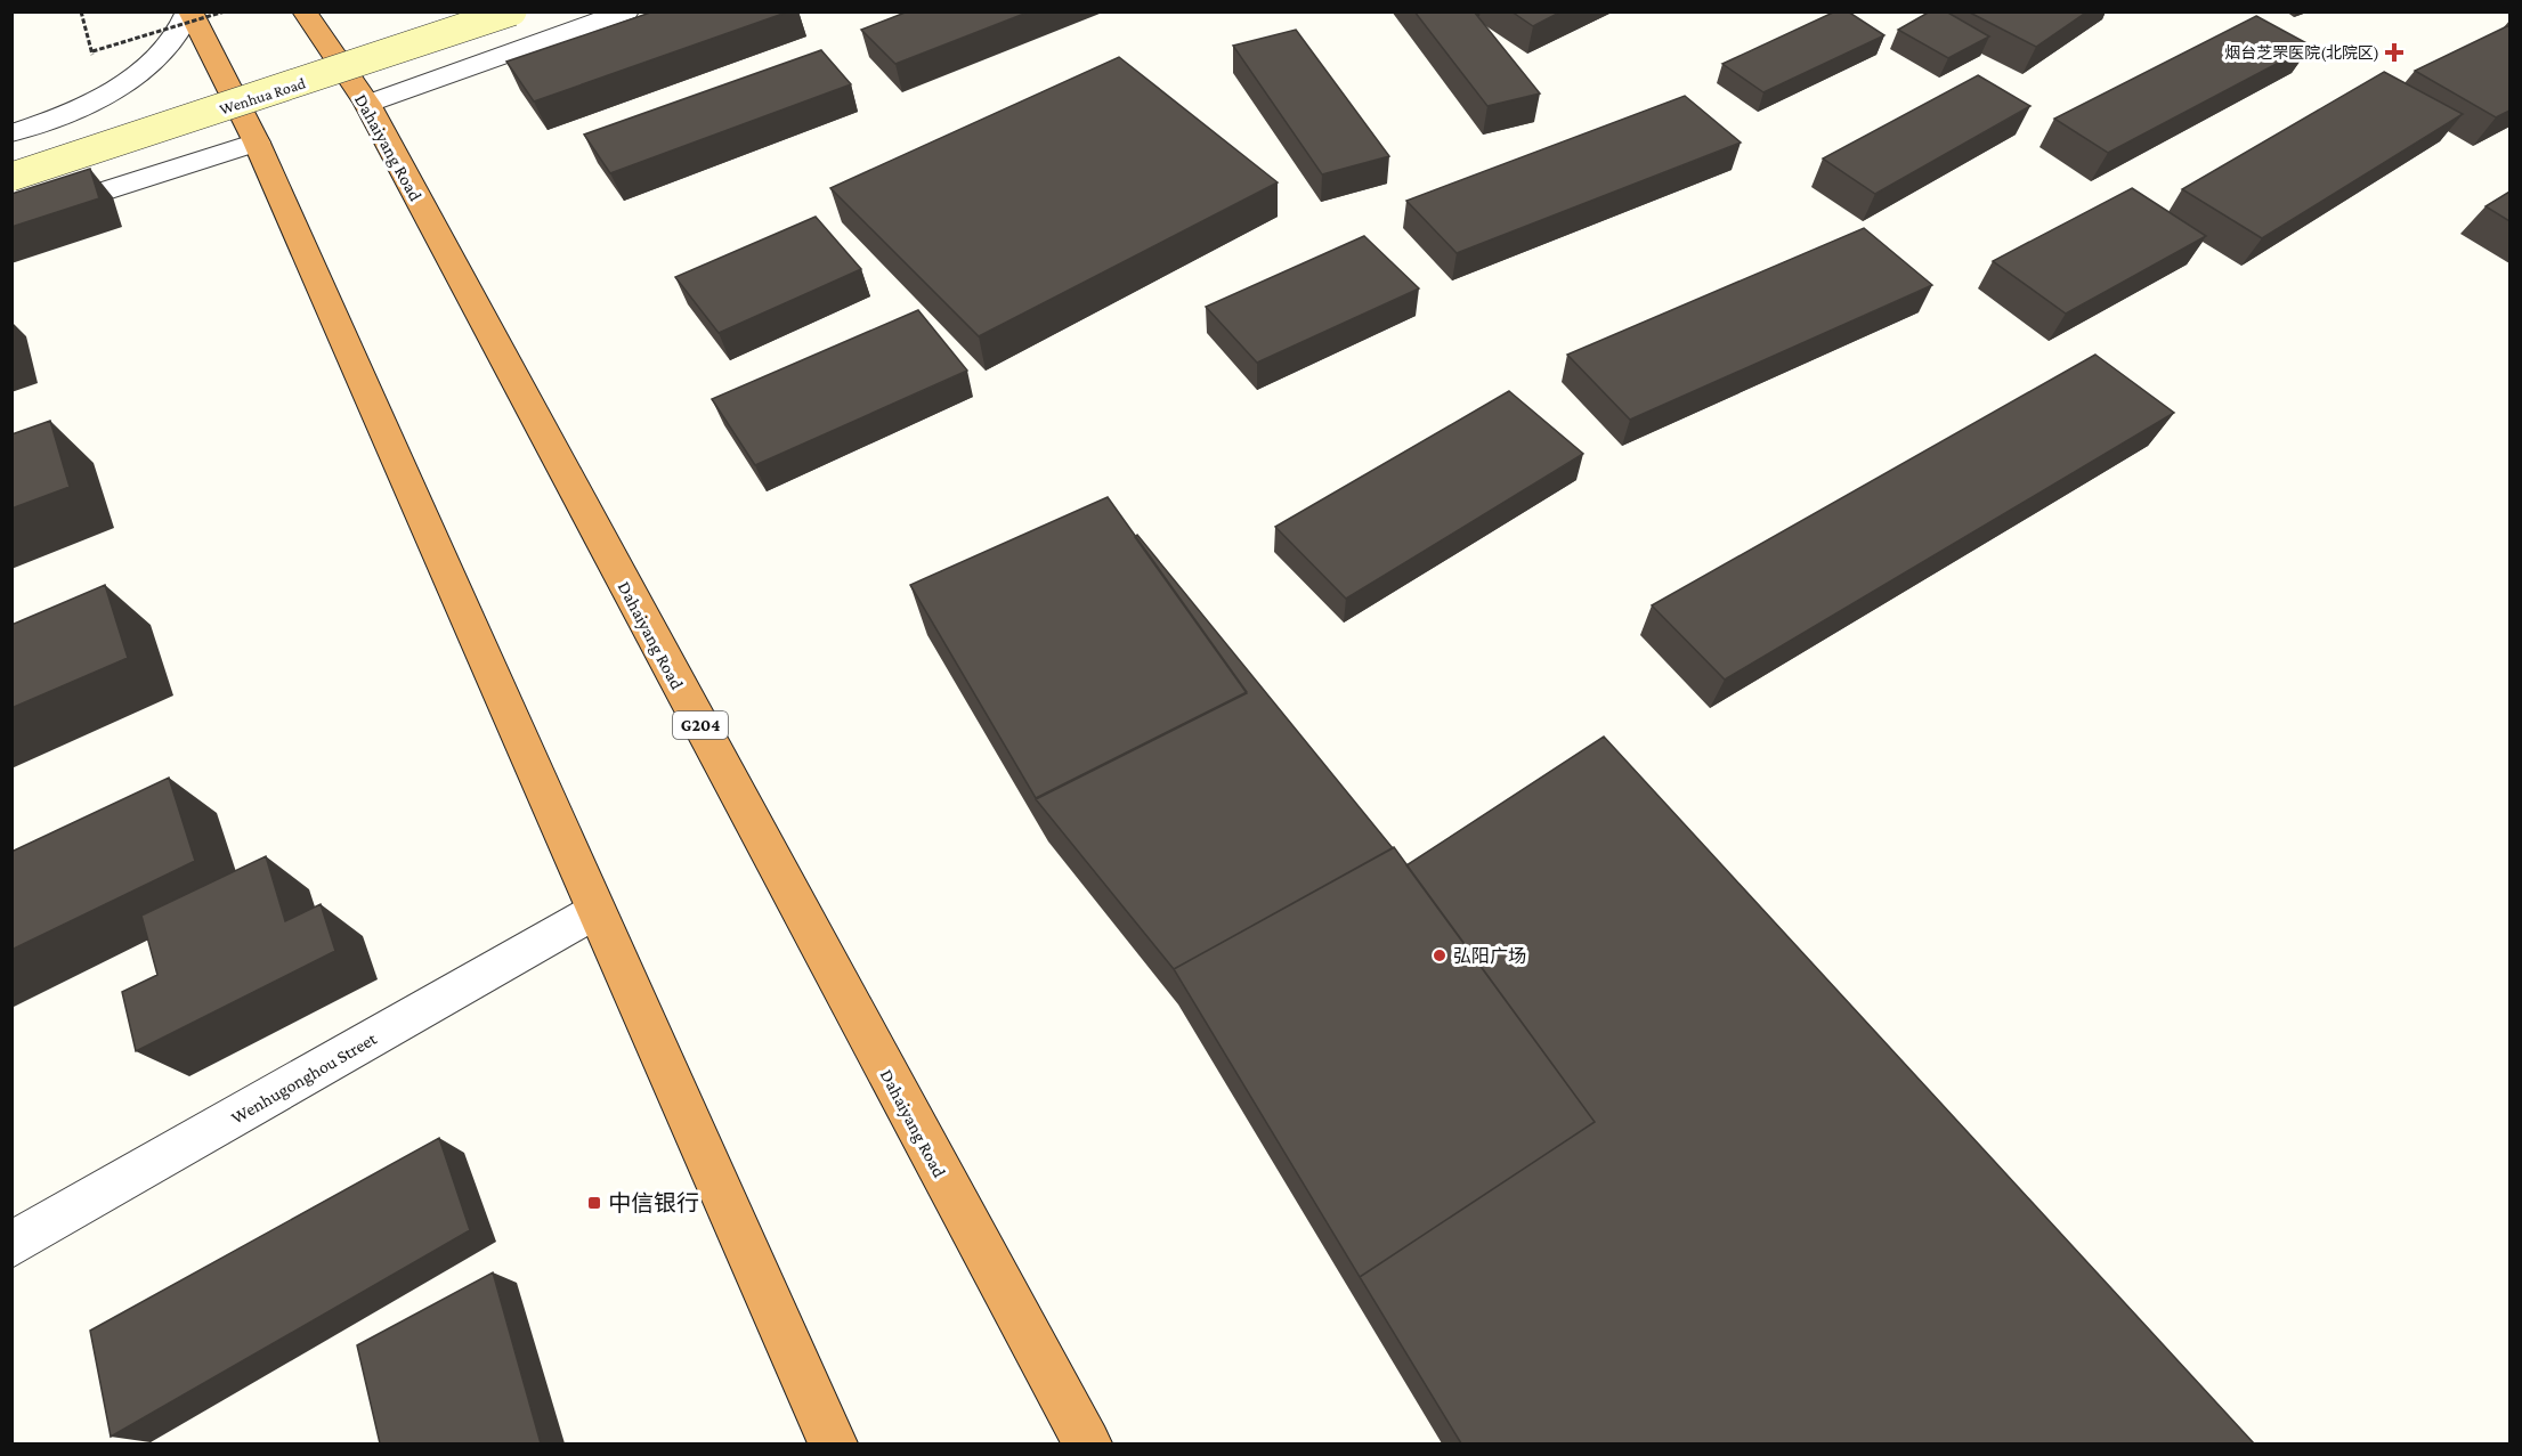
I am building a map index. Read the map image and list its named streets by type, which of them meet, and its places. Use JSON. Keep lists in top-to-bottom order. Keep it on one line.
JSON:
{"streets":{"highway":["Dahaiyang Road","G204"],"main road":["Wenhua Road"],"street":["Wenhugonghou Street"]},"places":{"health":["烟台芝罘医院(北院区)"],"other":["弘阳广场"],"transit":["中信银行"]}}
